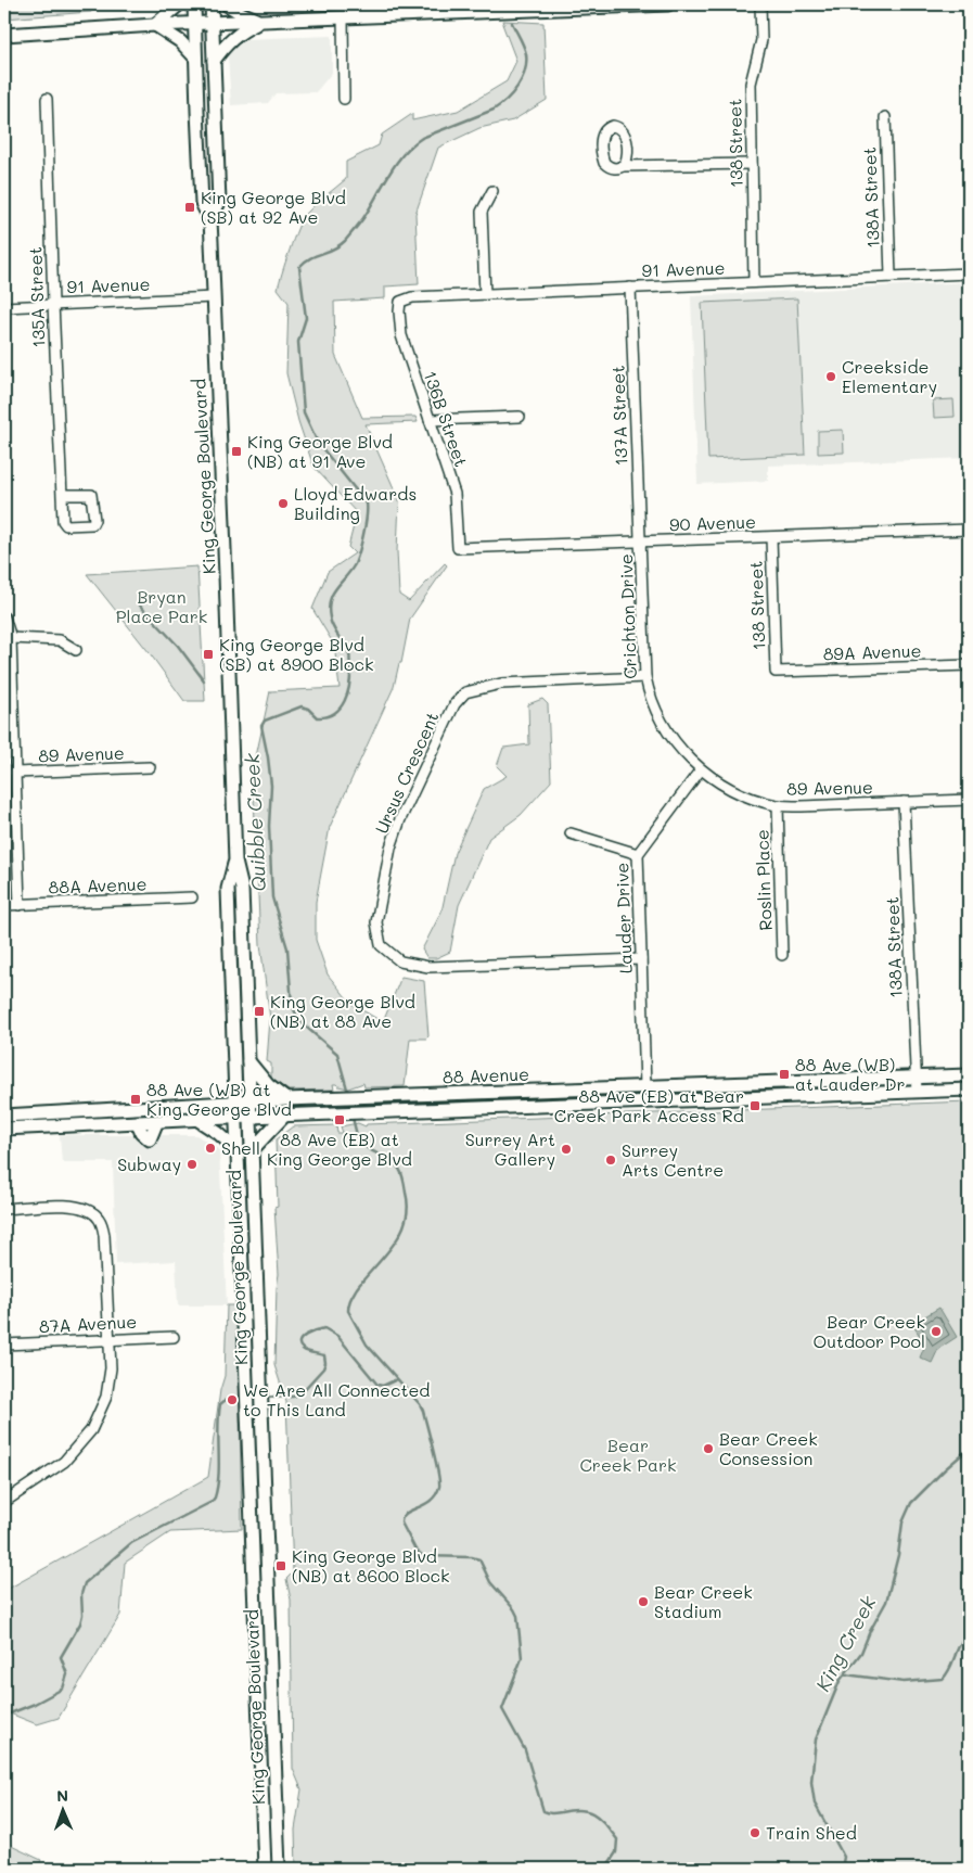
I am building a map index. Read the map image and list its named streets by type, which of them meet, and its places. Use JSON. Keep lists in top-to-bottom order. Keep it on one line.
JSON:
{"streets":{"main road":["King George Boulevard","88 Avenue"],"street":["138 Street","138A Street","91 Avenue","135A Street","137A Street","136B Street","90 Avenue","Crichton Drive","89A Avenue","89 Avenue","Ursus Crescent","Roslin Place","88A Avenue","Lauder Drive","87A Avenue"]},"crossings":[["138 Street","91 Avenue"],["138 Street","90 Avenue"],["138 Street","89A Avenue"],["138A Street","91 Avenue"],["138A Street","89 Avenue"],["138A Street","88 Avenue"],["91 Avenue","135A Street"],["91 Avenue","137A Street"],["91 Avenue","136B Street"],["91 Avenue","King George Boulevard"],["137A Street","90 Avenue"],["137A Street","Crichton Drive"],["136B Street","90 Avenue"],["King George Boulevard","88 Avenue"],["90 Avenue","Crichton Drive"],["Crichton Drive","89 Avenue"],["Crichton Drive","Ursus Crescent"],["Crichton Drive","Lauder Drive"],["89 Avenue","Roslin Place"],["89 Avenue","Lauder Drive"],["Ursus Crescent","Lauder Drive"],["Lauder Drive","88 Avenue"]],"water":["Quibble Creek","King Creek"],"parks":["Bryan Place Park","Bear Creek Park"],"places":{"transit":["King George Blvd (SB) at 92 Ave","King George Blvd (NB) at 91 Ave","King George Blvd (SB) at 8900 Block","King George Blvd (NB) at 88 Ave","88 Ave (WB) at Lauder Dr","88 Ave (WB) at King George Blvd","88 Ave (EB) at Bear Creek Park Access Rd","88 Ave (EB) at King George Blvd","King George Blvd (NB) at 8600 Block"],"other":["Creekside Elementary","Lloyd Edwards Building","Shell","Surrey Art Gallery","Surrey Arts Centre","Subway","Bear Creek Outdoor Pool","We Are All Connected to This Land","Bear Creek Consession","Bear Creek Stadium","Train Shed"]},"north":"top"}
